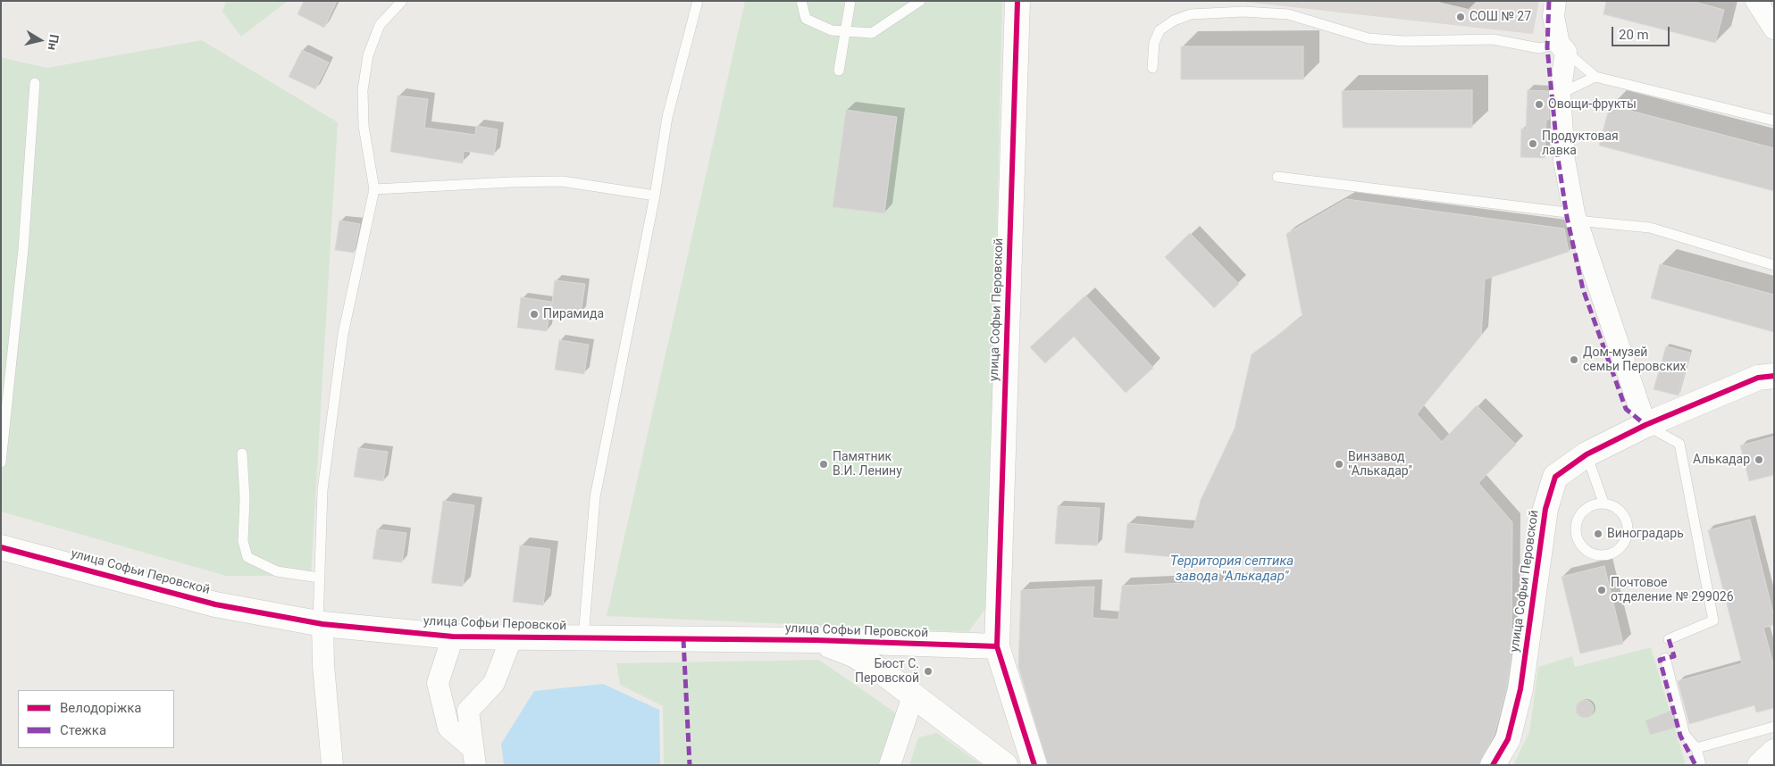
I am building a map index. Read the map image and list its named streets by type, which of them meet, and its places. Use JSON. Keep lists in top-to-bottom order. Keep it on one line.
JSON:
{"streets":{"street":["улица Софьи Перовской"]},"water":["Территория септика завода \"Алькадар\""],"places":["СОШ № 27","Овощи-фрукты","Продуктовая лавка","Пирамида","Дом-музей семьи Перовских","Алькадар","Памятник В.И. Ленину","Винзавод \"Алькадар\"","Виноградарь","Почтовое отделение № 299026","Бюст С. Перовской"],"legend":["Велодоріжка","Стежка"],"scale_bar":"20 m","north":"right"}
